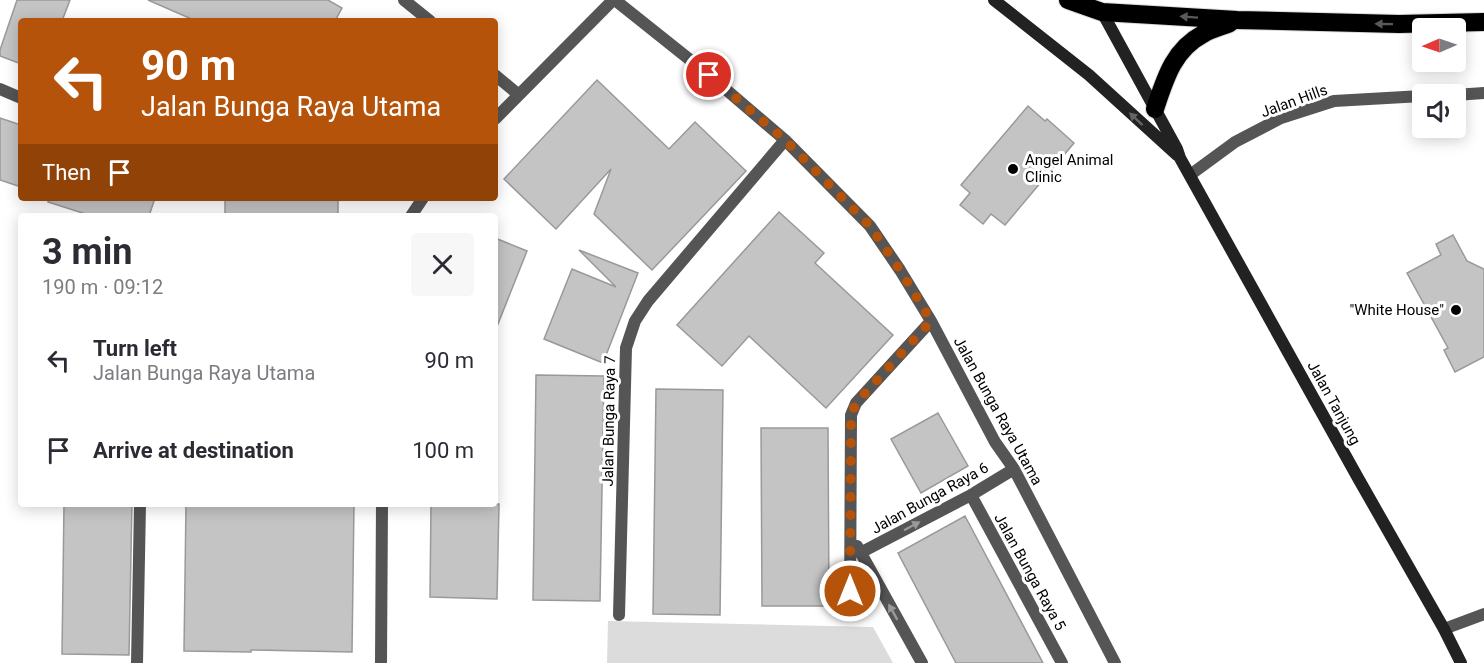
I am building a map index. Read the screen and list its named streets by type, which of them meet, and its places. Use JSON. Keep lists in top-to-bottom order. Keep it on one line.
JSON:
{"streets":{"street":["Jalan Hills","Jalan Tanjung","Jalan Bunga Raya Utama","Jalan Bunga Raya 7","Jalan Bunga Raya 6","Jalan Bunga Raya 5"]},"crossings":[["Jalan Hills","Jalan Tanjung"],["Jalan Bunga Raya Utama","Jalan Bunga Raya 7"],["Jalan Bunga Raya Utama","Jalan Bunga Raya 6"],["Jalan Bunga Raya 6","Jalan Bunga Raya 5"]],"places":["Angel Animal Clinic","\"White House\""],"north":"left","page":{"turn":["90 m","Jalan Bunga Raya Utama"],"then":"Then","heading":["3 min","190 m · 09:12"],"list":[{"name":"Turn left","note":"Jalan Bunga Raya Utama","value":"90 m"},{"name":"Arrive at destination","value":"100 m"}]}}
